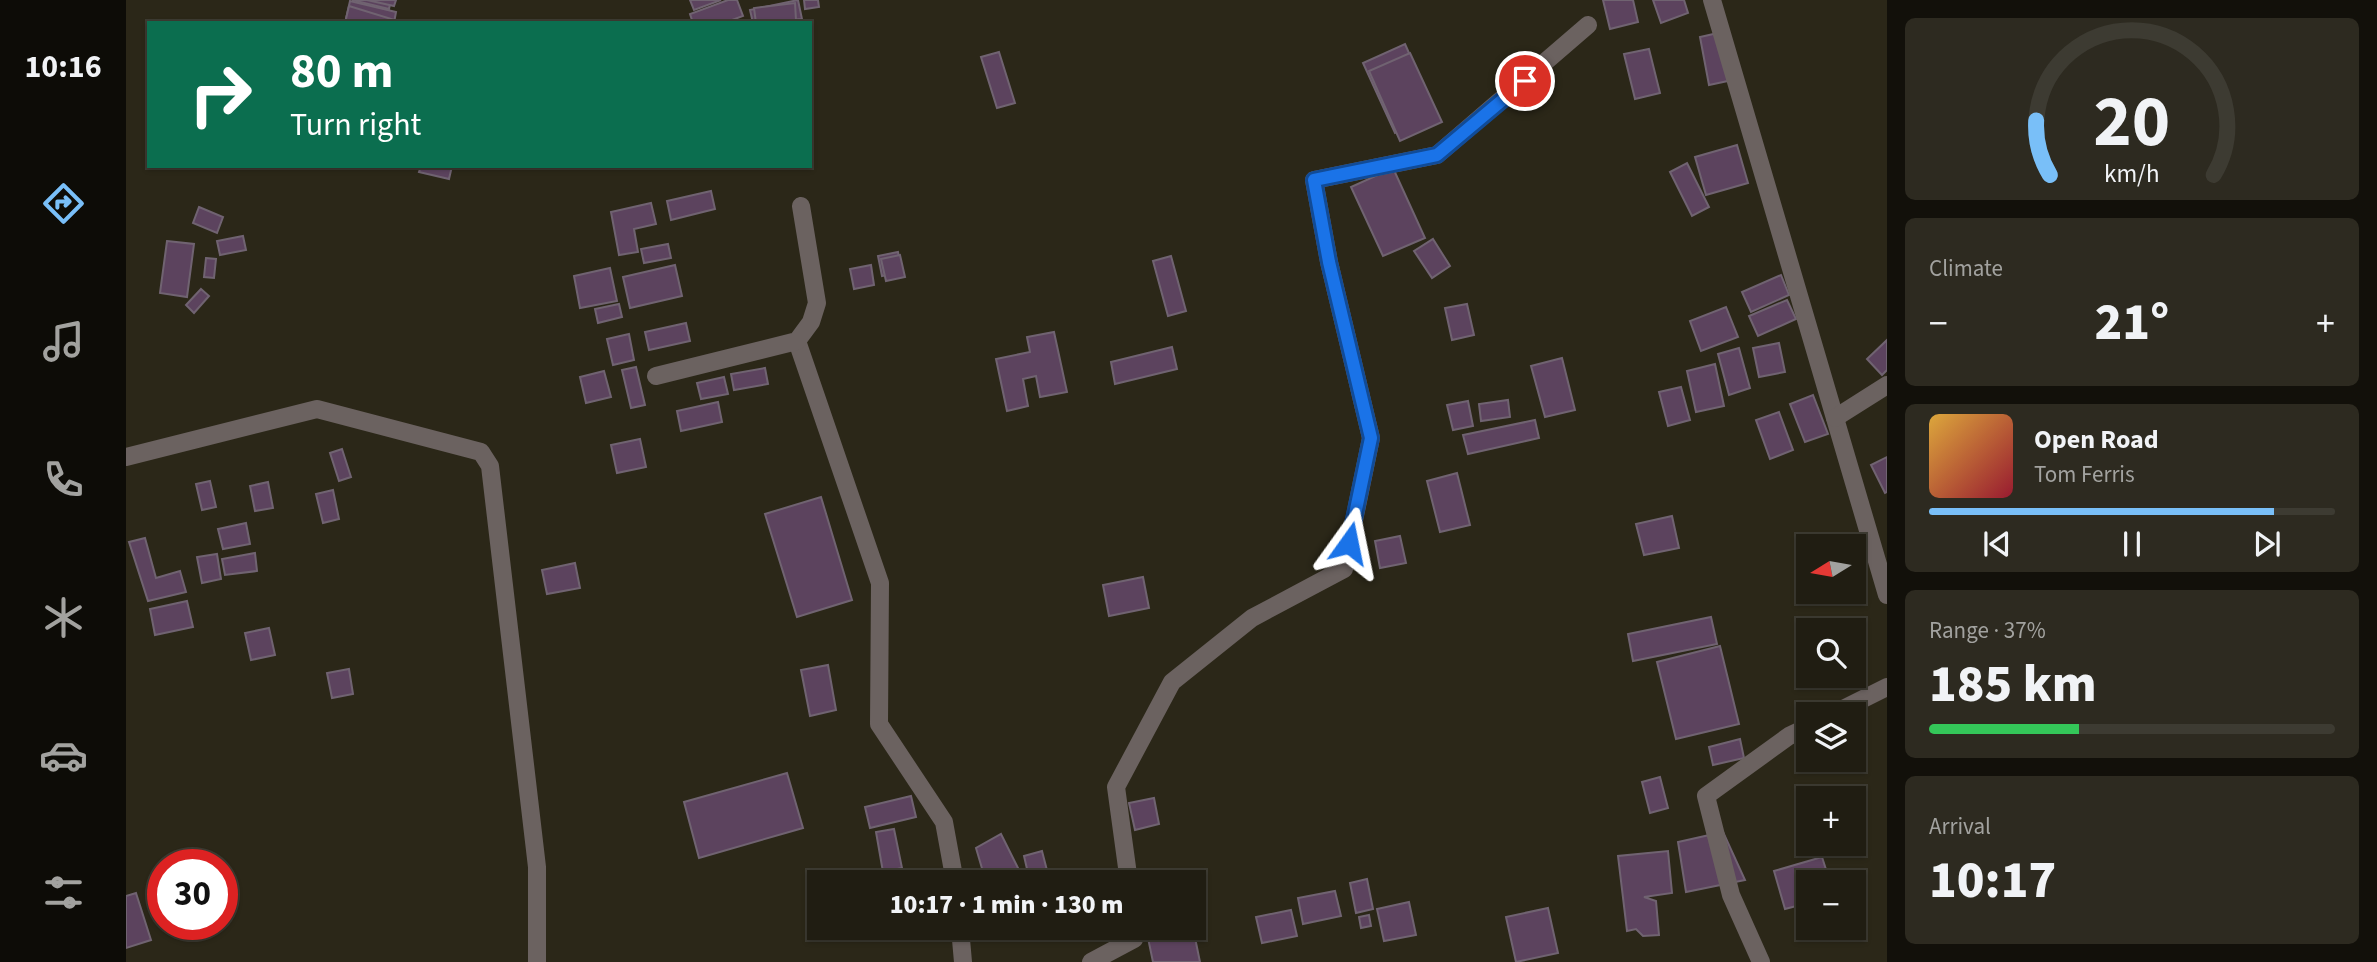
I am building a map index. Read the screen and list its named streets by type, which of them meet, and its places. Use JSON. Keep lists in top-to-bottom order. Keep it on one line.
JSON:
{"north":"left","page":{"tabs":"10:16","turn":["80 m","Turn right"],"tile":["Climate",["Range · 37%","185 km"],["Arrival","10:17"]],"heat":["−","21°","+"],"song":["Open Road","Tom Ferris"],"map_buttons":["+","−"],"limit":"30","trip":"10:17 · 1 min · 130 m","gauge":["20","km/h"]}}
